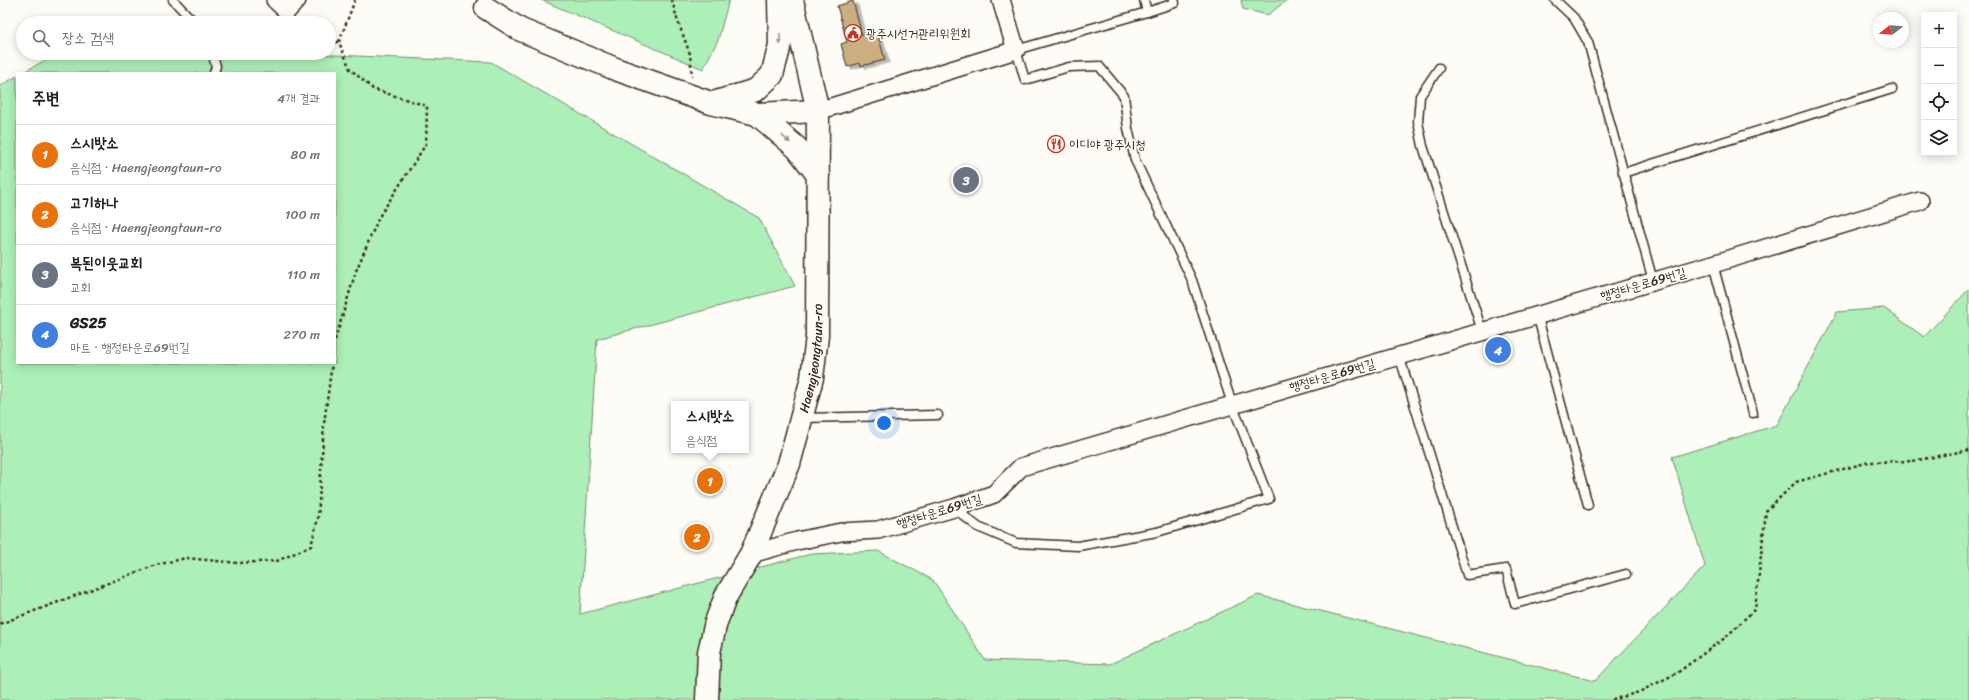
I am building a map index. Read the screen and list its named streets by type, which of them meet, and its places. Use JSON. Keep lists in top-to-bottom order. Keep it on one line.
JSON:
{"streets":{"street":["행정타운로69번길","Haengjeongtaun-ro"]},"crossings":[["행정타운로69번길","Haengjeongtaun-ro"]],"places":{"public building":["광주시선거관리위원회"],"restaurant":["이디야 광주시청"]},"north":"left","page":{"map_buttons":["+","−"],"search":"장소 검색","heading":["주변","4개 결과"],"list":[{"mark":"1","name":"스시밧소","note":"음식점 · Haengjeongtaun-ro","value":"80 m"},{"mark":"2","name":"고기하나","note":"음식점 · Haengjeongtaun-ro","value":"100 m"},{"mark":"3","name":"복된이웃교회","note":"교회","value":"110 m"},{"mark":"4","name":"GS25","note":"마트 · 행정타운로69번길","value":"270 m"}],"pins":["3","4","1","2"],"popup":["스시밧소","음식점"]}}
